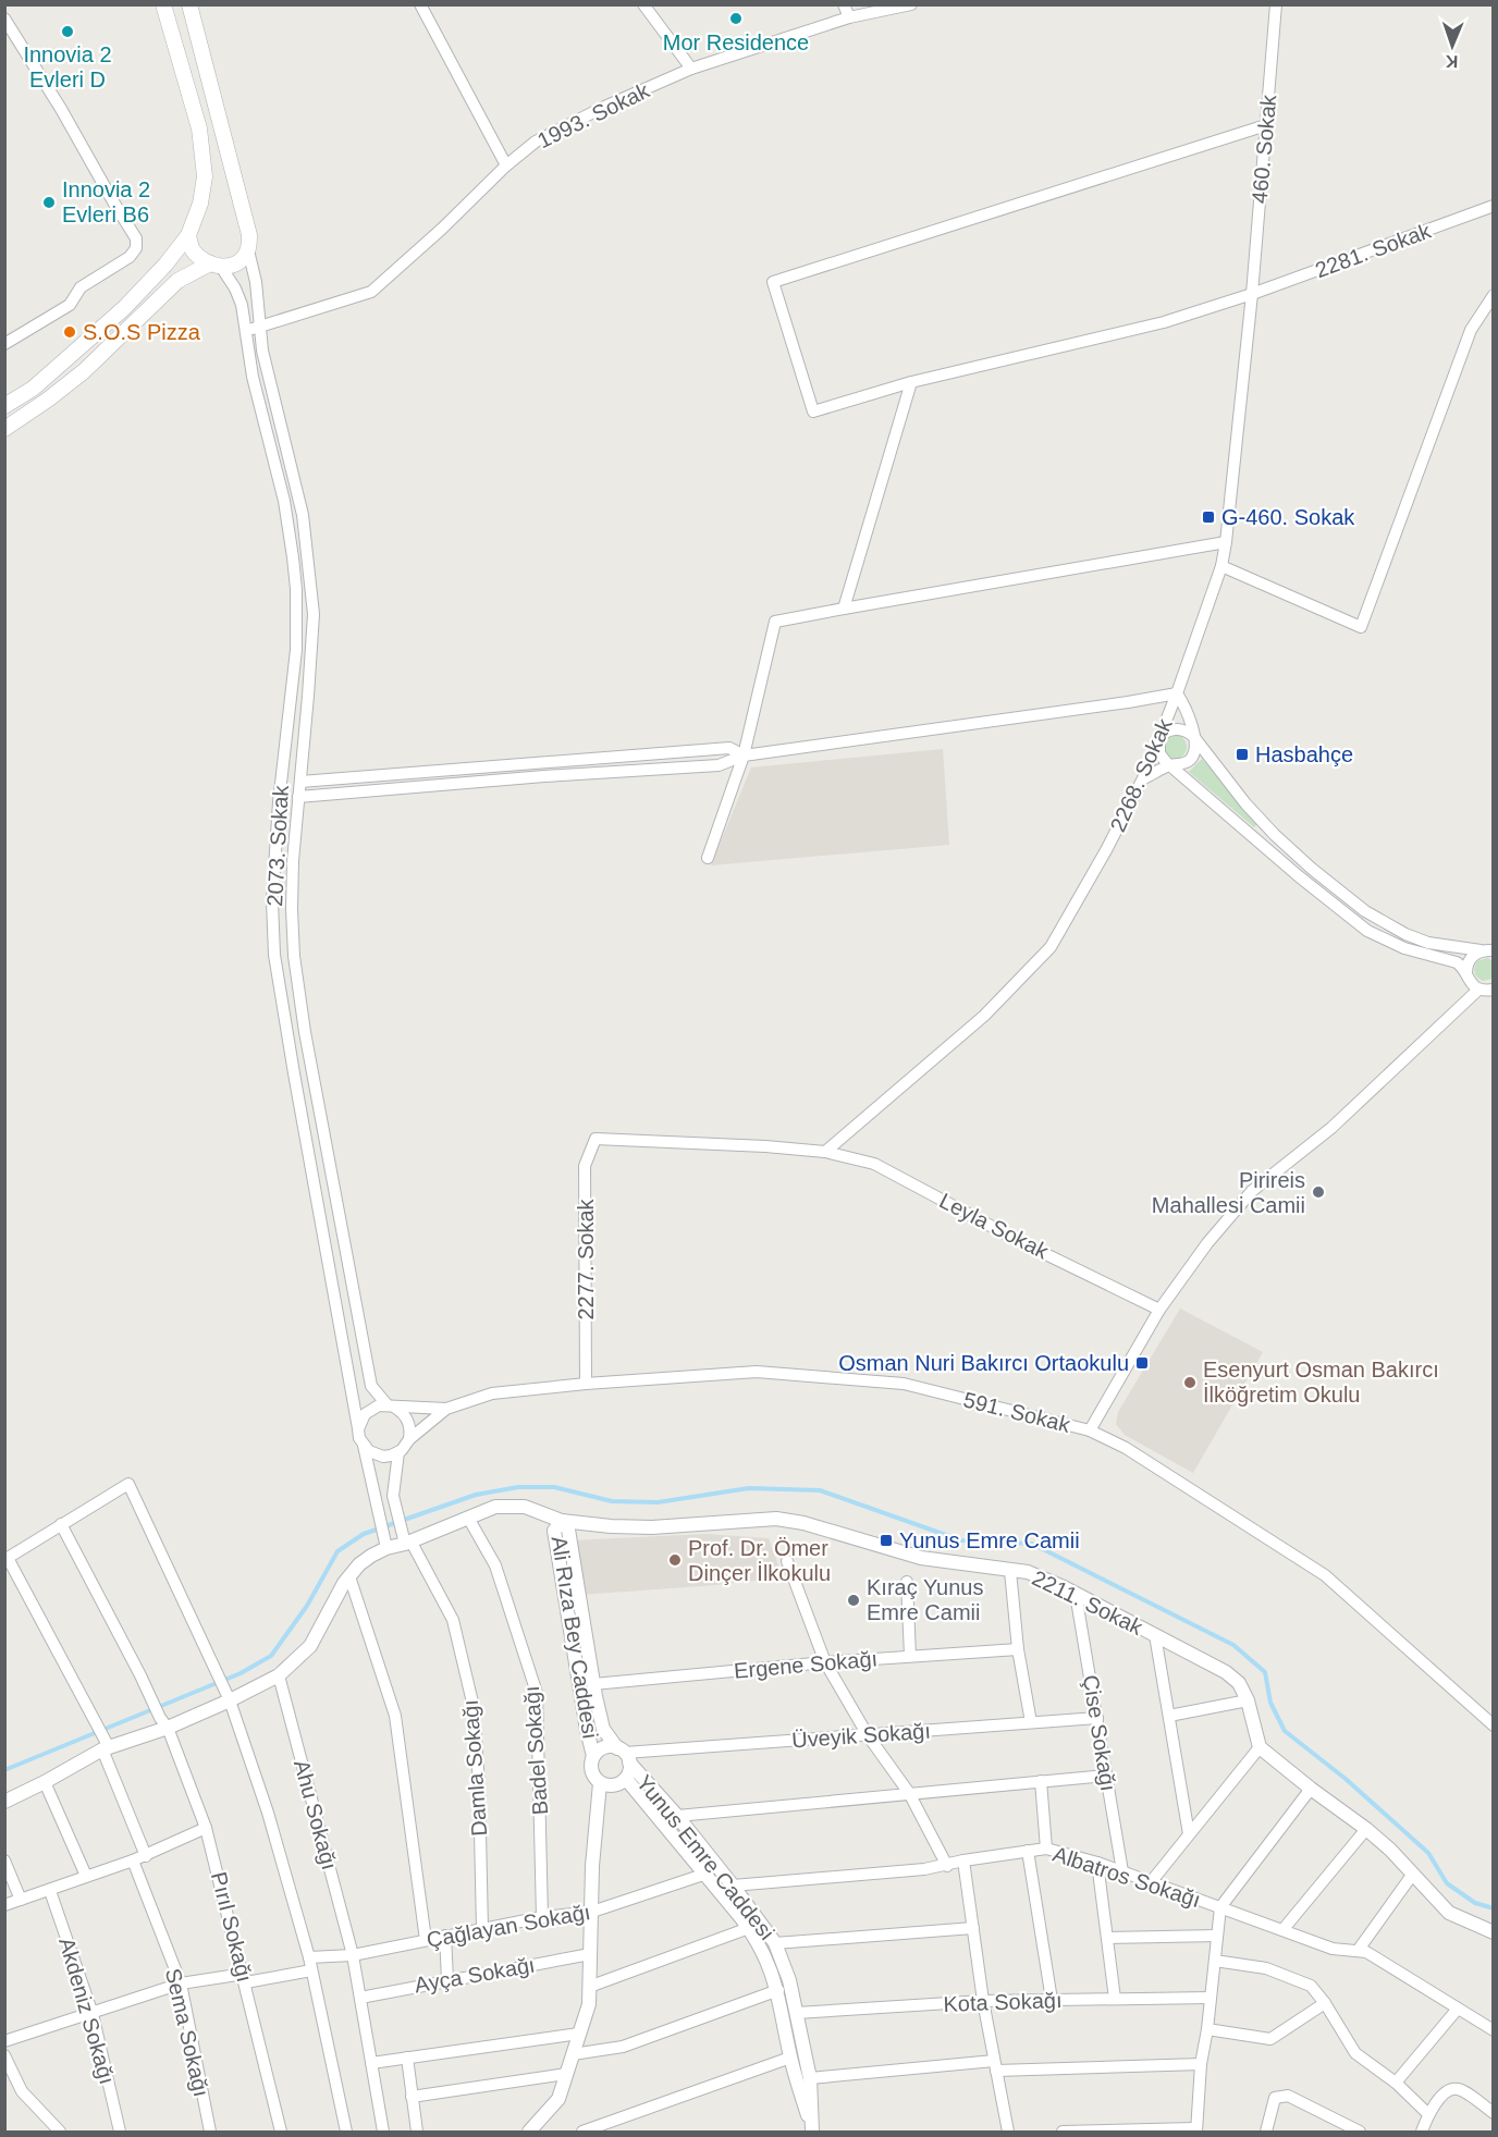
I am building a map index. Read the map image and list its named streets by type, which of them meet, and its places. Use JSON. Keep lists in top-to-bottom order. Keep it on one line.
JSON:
{"streets":{"street":["1993. Sokak","460. Sokak","2281. Sokak","2268. Sokak","2073. Sokak","Leyla Sokak","2277. Sokak","591. Sokak","2211. Sokak","Ali Rıza Bey Caddesi","Ergene Sokağı","Çise Sokağı","Üveyik Sokağı","Badel Sokağı","Damla Sokağı","Ahu Sokağı","Yunus Emre Caddesi","Albatros Sokağı","Çağlayan Sokağı","Pırıl Sokağı","Ayça Sokağı","Kota Sokağı","Akdeniz Sokağı","Sema Sokağı"]},"crossings":[["1993. Sokak","2073. Sokak"],["460. Sokak","2281. Sokak"],["460. Sokak","2268. Sokak"],["2281. Sokak","2268. Sokak"],["2268. Sokak","Leyla Sokak"],["2268. Sokak","2277. Sokak"],["Leyla Sokak","2277. Sokak"],["2277. Sokak","591. Sokak"],["2211. Sokak","Ali Rıza Bey Caddesi"],["2211. Sokak","Çise Sokağı"],["2211. Sokak","Badel Sokağı"],["2211. Sokak","Damla Sokağı"],["Ali Rıza Bey Caddesi","Ergene Sokağı"],["Ali Rıza Bey Caddesi","Üveyik Sokağı"],["Ali Rıza Bey Caddesi","Yunus Emre Caddesi"],["Çise Sokağı","Üveyik Sokağı"],["Çise Sokağı","Albatros Sokağı"],["Üveyik Sokağı","Yunus Emre Caddesi"],["Badel Sokağı","Çağlayan Sokağı"],["Damla Sokağı","Çağlayan Sokağı"],["Ahu Sokağı","Çağlayan Sokağı"],["Ahu Sokağı","Ayça Sokağı"],["Yunus Emre Caddesi","Albatros Sokağı"],["Yunus Emre Caddesi","Çağlayan Sokağı"],["Yunus Emre Caddesi","Kota Sokağı"]],"places":{"other":["Mor Residence","Innovia 2 Evleri D","Innovia 2 Evleri B6","S.O.S Pizza","Pirireis Mahallesi Camii","Esenyurt Osman Bakırcı İlköğretim Okulu","Prof. Dr. Ömer Dinçer İlkokulu","Kıraç Yunus Emre Camii"],"transit":["G-460. Sokak","Hasbahçe","Osman Nuri Bakırcı Ortaokulu","Yunus Emre Camii"]},"north":"bottom"}
